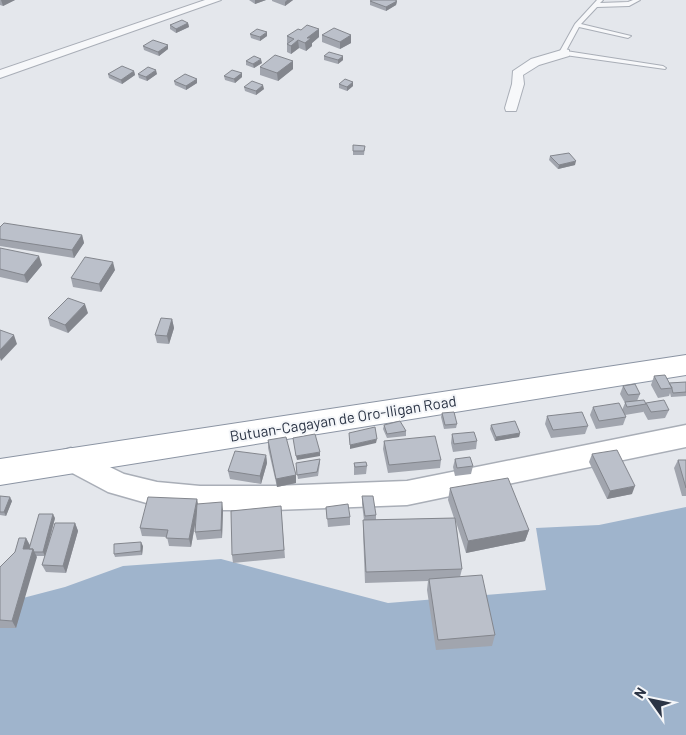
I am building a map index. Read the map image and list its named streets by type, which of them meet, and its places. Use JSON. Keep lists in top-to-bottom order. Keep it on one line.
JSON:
{"streets":{"highway":["Butuan-Cagayan de Oro-Iligan Road"]},"north":"top left"}
